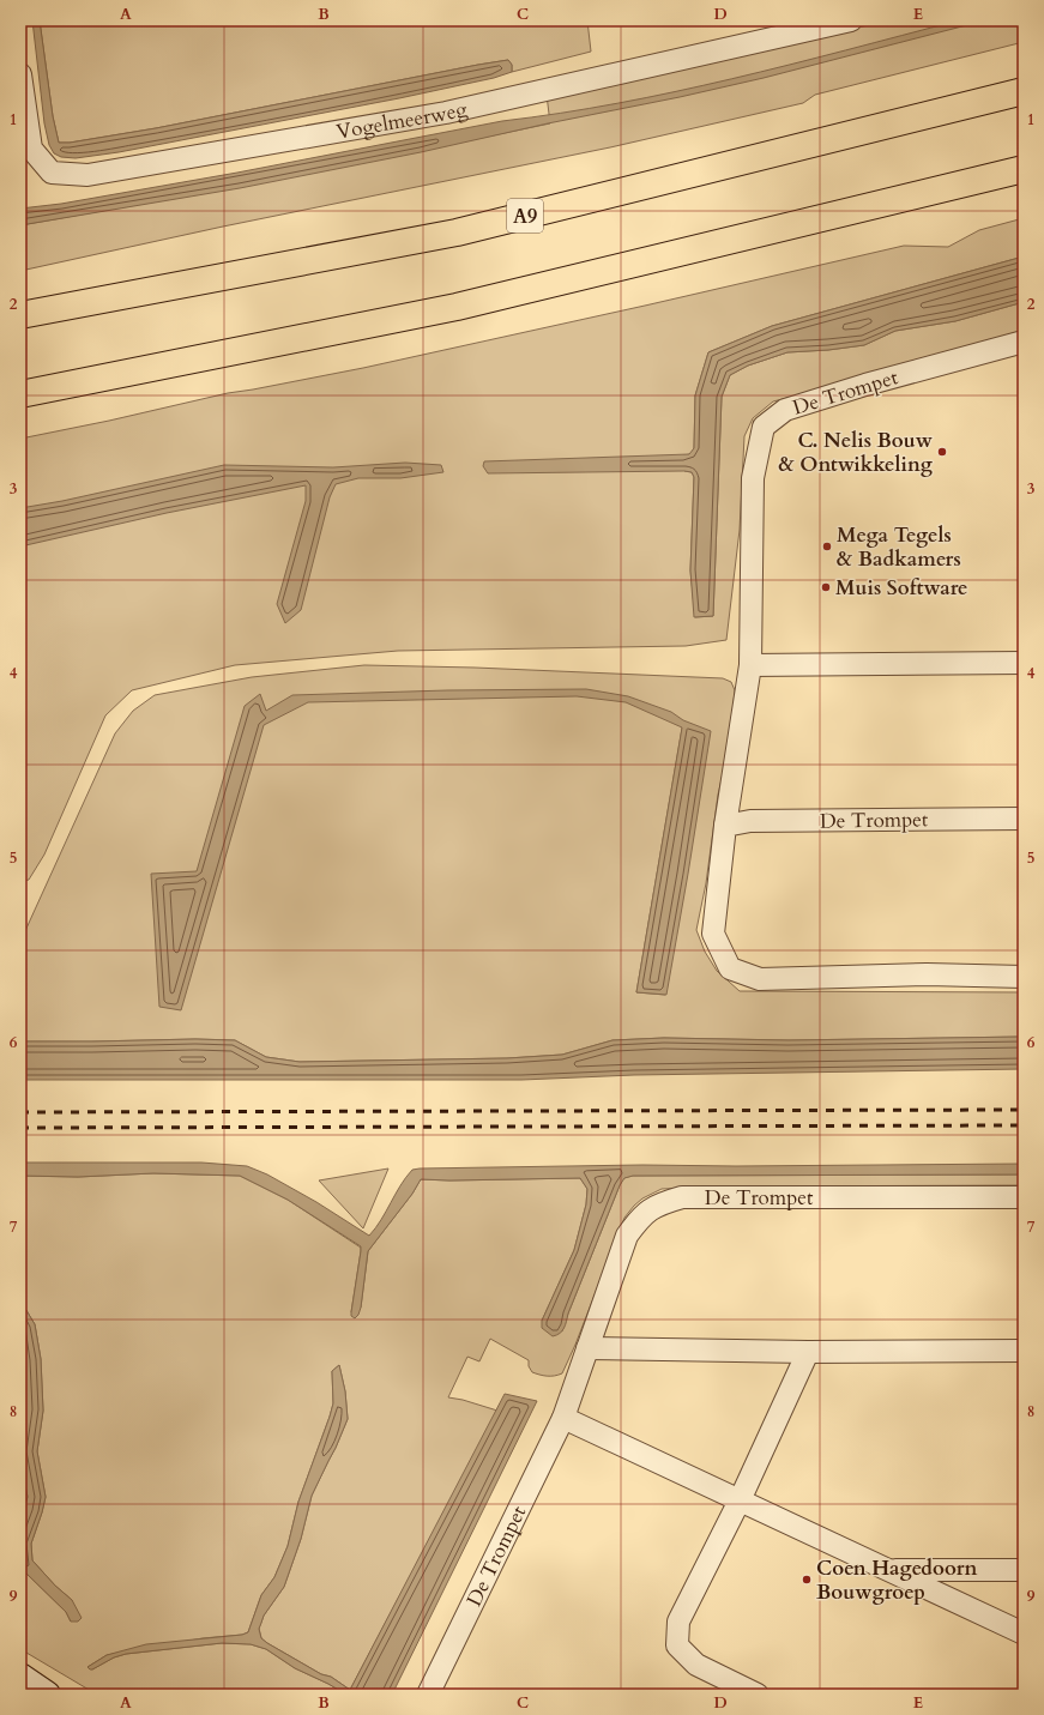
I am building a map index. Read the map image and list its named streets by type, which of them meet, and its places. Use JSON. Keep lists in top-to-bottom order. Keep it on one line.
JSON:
{"streets":{"highway":["A9"],"street":["Vogelmeerweg","De Trompet"]},"places":["C. Nelis Bouw & Ontwikkeling","Mega Tegels & Badkamers","Muis Software","Coen Hagedoorn Bouwgroep"],"grid":{"columns":["A","B","C","D","E"],"rows":["1","2","3","4","5","6","7","8","9"]}}
